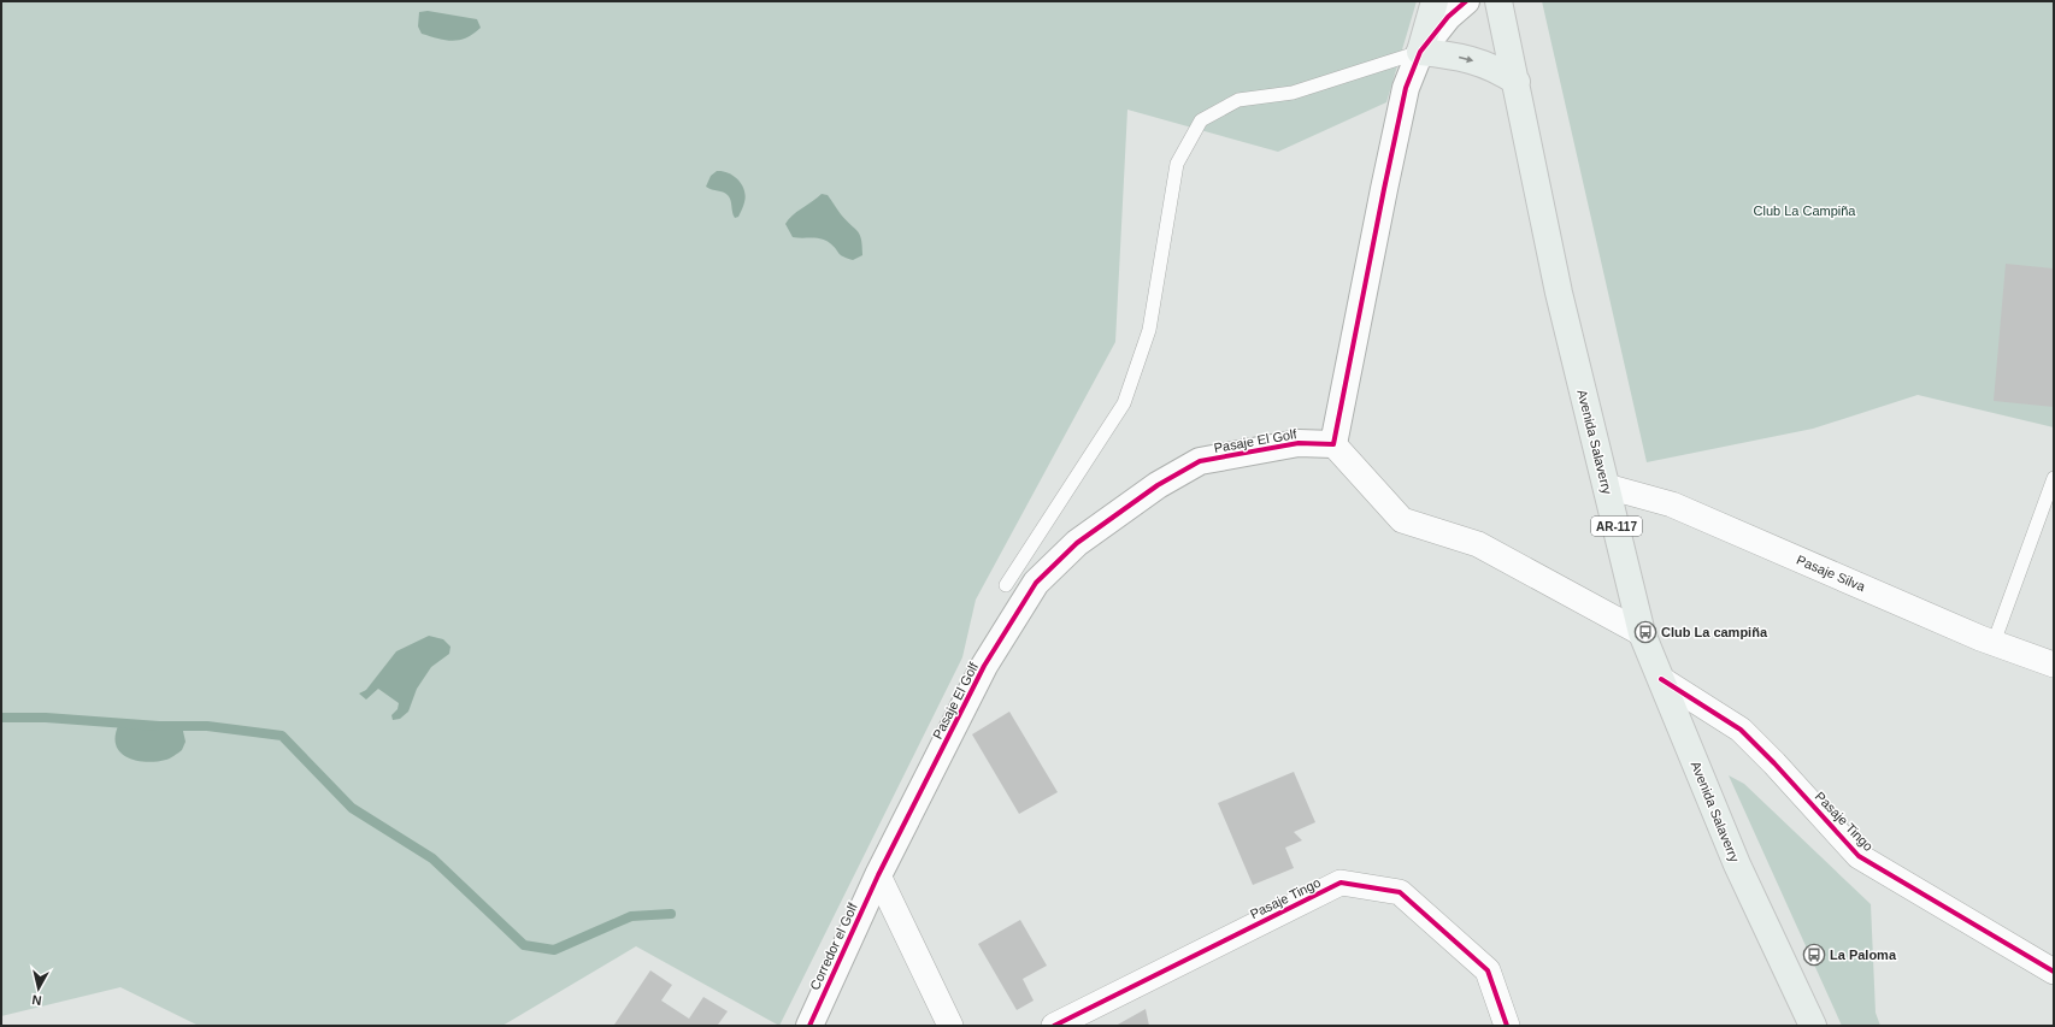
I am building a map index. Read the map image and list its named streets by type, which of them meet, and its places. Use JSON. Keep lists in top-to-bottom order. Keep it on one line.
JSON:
{"streets":{"main road":["Avenida Salaverry","AR-117"],"street":["Pasaje El Golf","Pasaje Silva","Pasaje Tingo","Corredor el Golf"]},"crossings":[["Pasaje El Golf","Corredor el Golf"],["Avenida Salaverry","Pasaje Silva"],["Avenida Salaverry","Pasaje Tingo"]],"parks":["Club La Campiña"],"places":{"bus stop":["Club La campiña","La Paloma"]},"north":"bottom"}
